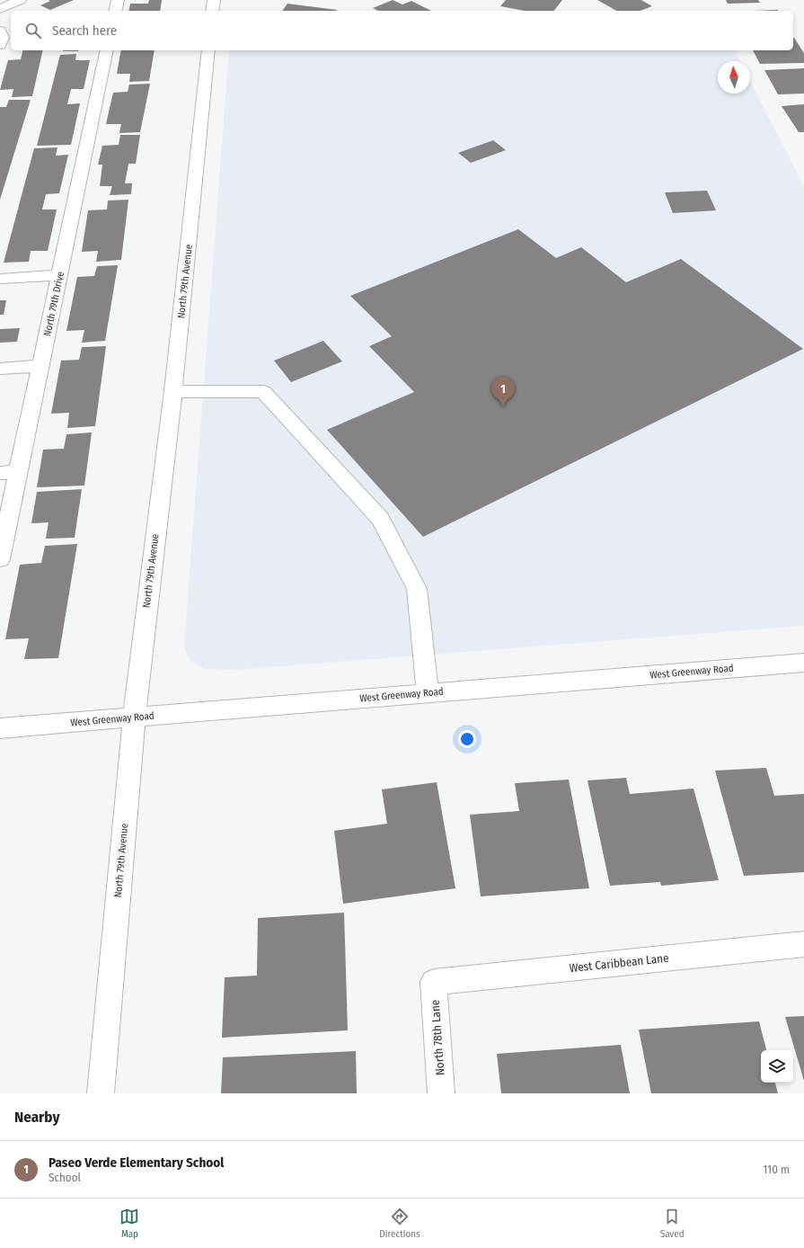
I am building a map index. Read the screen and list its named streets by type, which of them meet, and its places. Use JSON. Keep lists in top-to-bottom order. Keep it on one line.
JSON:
{"streets":{"street":["North 79th Avenue","North 79th Drive","West Greenway Road","West Caribbean Lane","North 78th Lane"]},"crossings":[["North 79th Avenue","West Greenway Road"],["West Caribbean Lane","North 78th Lane"]],"north":"top","page":{"search":"Search here","pins":"1","heading":"Nearby","list":[{"mark":"1","name":"Paseo Verde Elementary School","note":"School","value":"110 m"}],"nav":["Map","Directions","Saved"]}}
